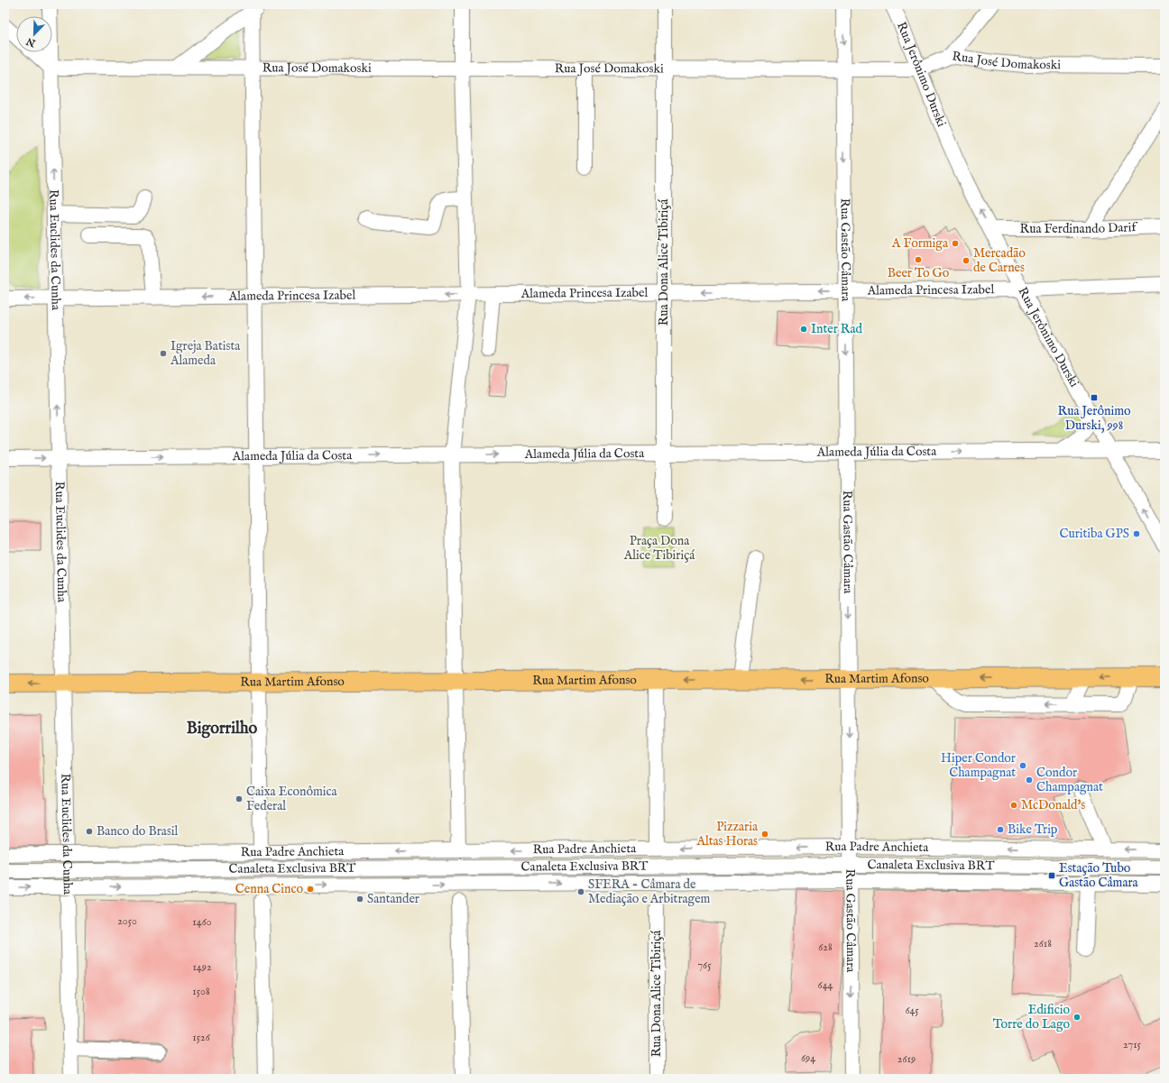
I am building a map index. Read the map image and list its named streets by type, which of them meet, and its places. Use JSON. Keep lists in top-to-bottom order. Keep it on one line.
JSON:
{"streets":{"main road":["Rua Martim Afonso"],"street":["Rua José Domakoski","Rua Jerônimo Durski","Rua Ferdinando Darif","Rua Euclides da Cunha","Rua Gastão Câmara","Rua Dona Alice Tibiriçá","Alameda Princesa Izabel","Alameda Júlia da Costa","Rua Padre Anchieta","Canaleta Exclusiva BRT"]},"crossings":[["Rua José Domakoski","Rua Jerônimo Durski"],["Rua José Domakoski","Rua Euclides da Cunha"],["Rua José Domakoski","Rua Gastão Câmara"],["Rua José Domakoski","Rua Dona Alice Tibiriçá"],["Rua Jerônimo Durski","Rua Ferdinando Darif"],["Rua Jerônimo Durski","Alameda Princesa Izabel"],["Rua Jerônimo Durski","Alameda Júlia da Costa"],["Rua Euclides da Cunha","Alameda Princesa Izabel"],["Rua Euclides da Cunha","Alameda Júlia da Costa"],["Rua Euclides da Cunha","Rua Martim Afonso"],["Rua Gastão Câmara","Alameda Princesa Izabel"],["Rua Gastão Câmara","Alameda Júlia da Costa"],["Rua Gastão Câmara","Rua Martim Afonso"],["Rua Gastão Câmara","Rua Padre Anchieta"],["Rua Gastão Câmara","Canaleta Exclusiva BRT"],["Rua Dona Alice Tibiriçá","Alameda Princesa Izabel"],["Rua Dona Alice Tibiriçá","Alameda Júlia da Costa"]],"one_way":["Rua Jerônimo Durski","Rua Gastão Câmara","Alameda Princesa Izabel","Alameda Júlia da Costa","Rua Martim Afonso"],"districts":["Bigorrilho"],"parks":["Praça Dona Alice Tibiriçá"],"places":{"other":["A Formiga","Beer To Go","Mercadão de Carnes","Inter Rad","Igreja Batista Alameda","Curitiba GPS","Hiper Condor Champagnat","Condor Champagnat","Caixa Econômica Federal","McDonald's","Bike Trip","Banco do Brasil","Pizzaria Altas Horas","Cenna Cinco","SFERA - Câmara de Mediação e Arbitragem","Santander","Edificio Torre do Lago"],"transit":["Rua Jerônimo Durski, 998","Estação Tubo Gastão Câmara"]},"house_numbers":["2050","1460","2618","628","765","1492","644","1508","645","1526","2715","694","2619"],"north":"bottom left"}
